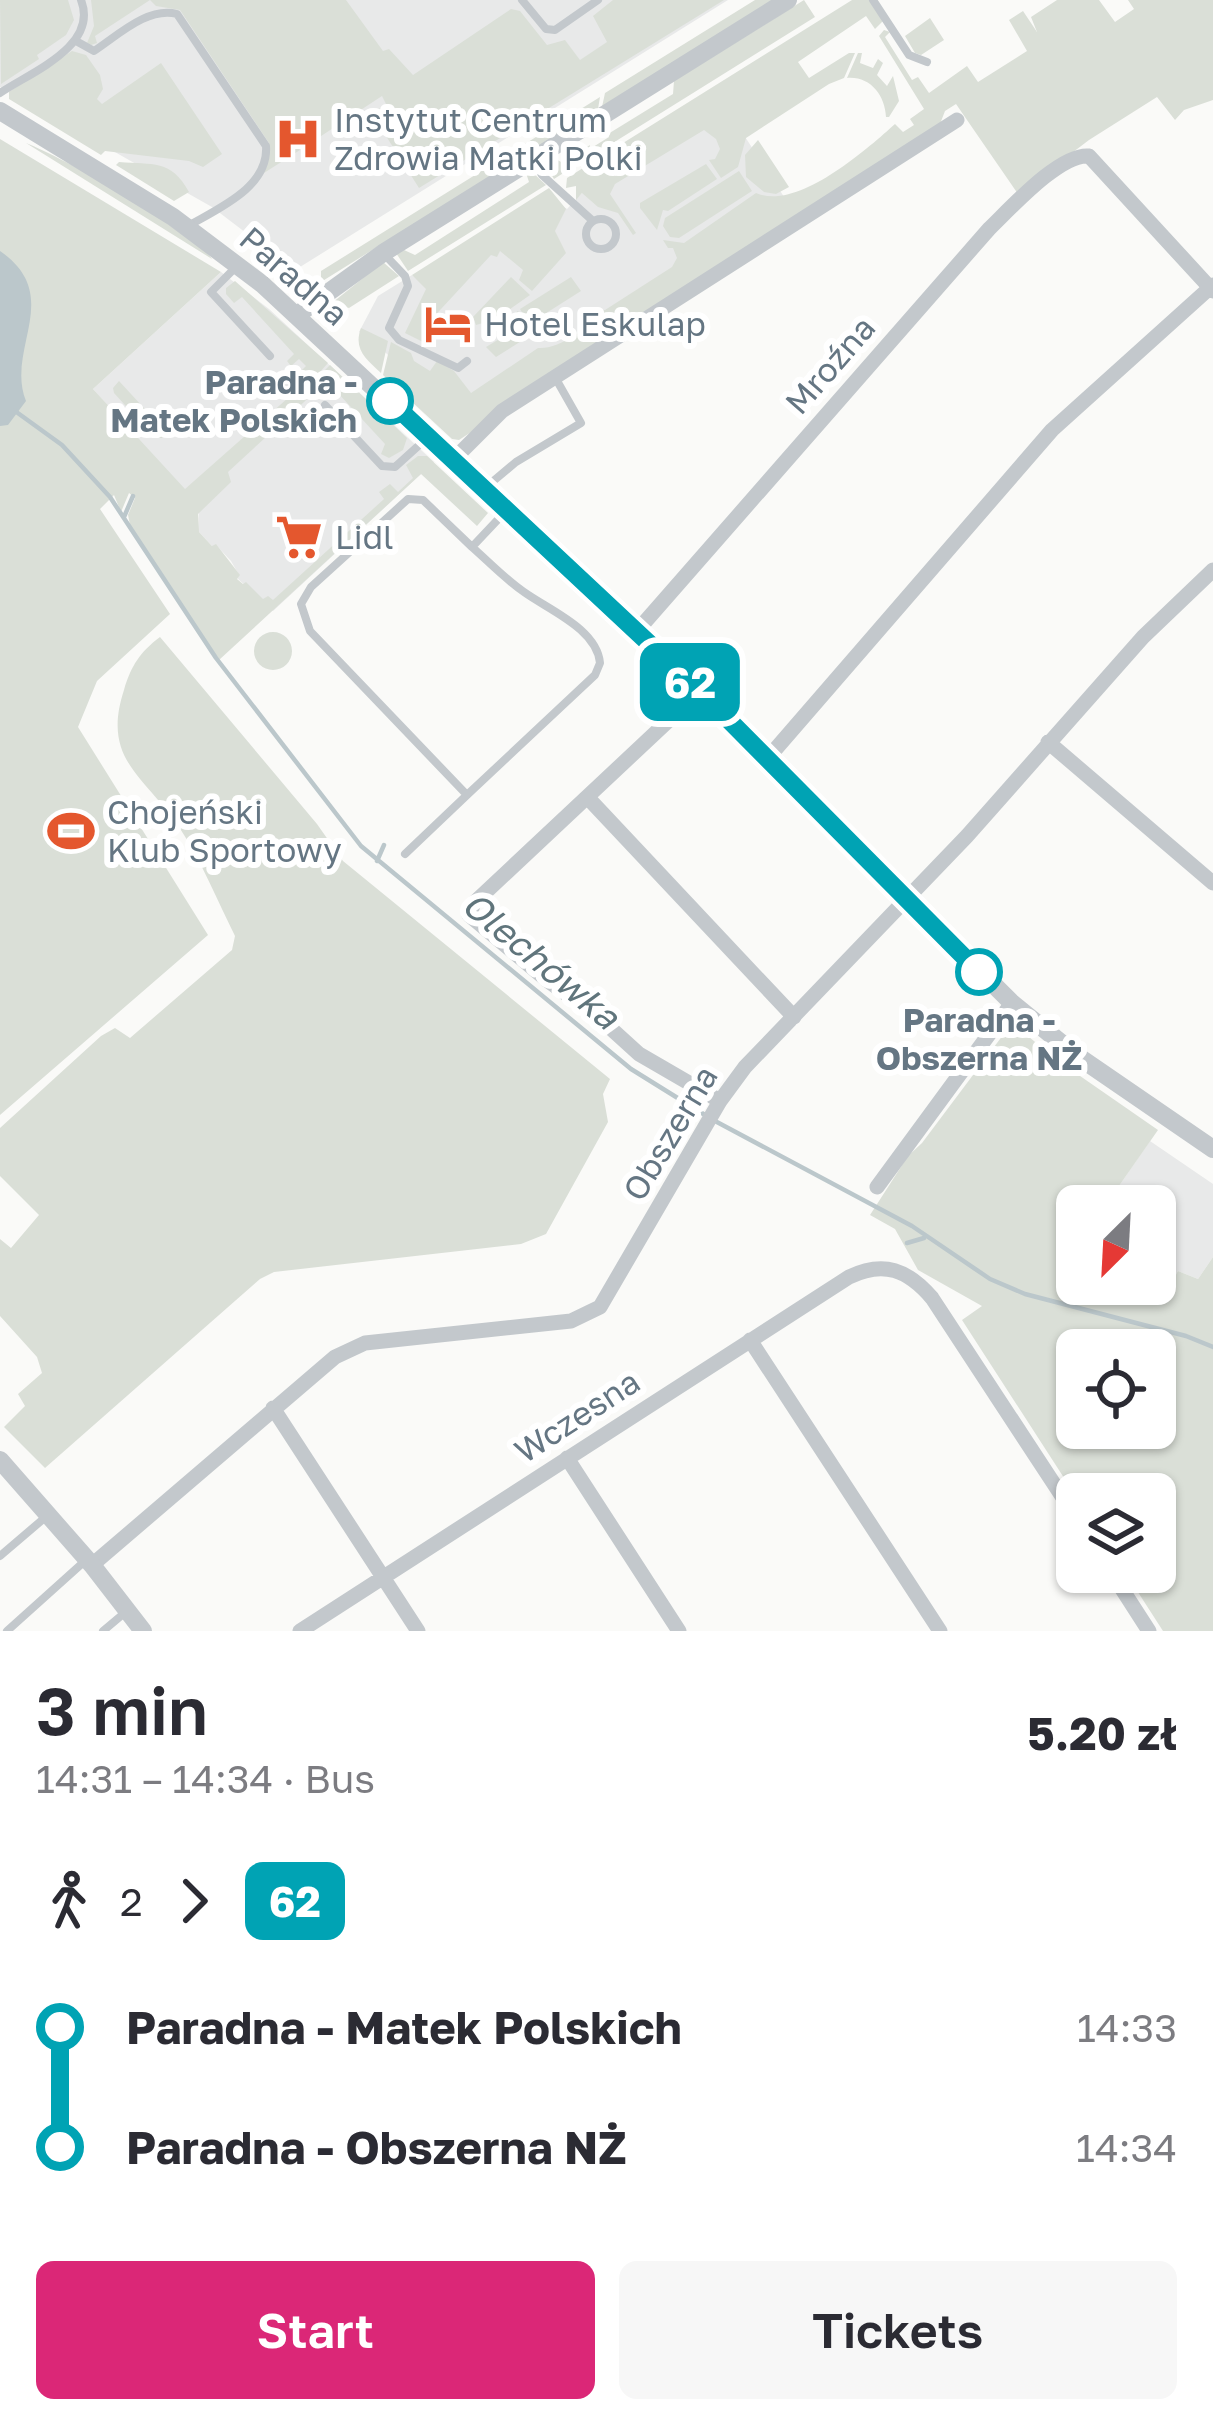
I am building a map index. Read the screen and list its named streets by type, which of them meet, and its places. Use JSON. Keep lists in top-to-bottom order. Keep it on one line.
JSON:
{"streets":{"street":["Paradna","Mroźna","Obszerna","Wczesna"]},"crossings":[["Paradna","Mroźna"],["Paradna","Obszerna"]],"water":["Olechówka"],"places":{"hospital":["Instytut Centrum Zdrowia Matki Polki"],"hotel":["Hotel Eskulap"],"other":["Paradna - Matek Polskich","Paradna - Obszerna NŻ"],"supermarket":["Lidl"],"sports":["Chojeński Klub Sportowy"]},"lines":["bus line 62"],"north":"bottom left","page":{"on_map":"62","heading":["3 min","14:31 – 14:34 · Bus","5.20 zł"],"legs":["2","62"],"list":[{"name":"Paradna - Matek Polskich","value":"14:33"},{"name":"Paradna - Obszerna NŻ","value":"14:34"}],"buttons":["Start","Tickets"]}}
